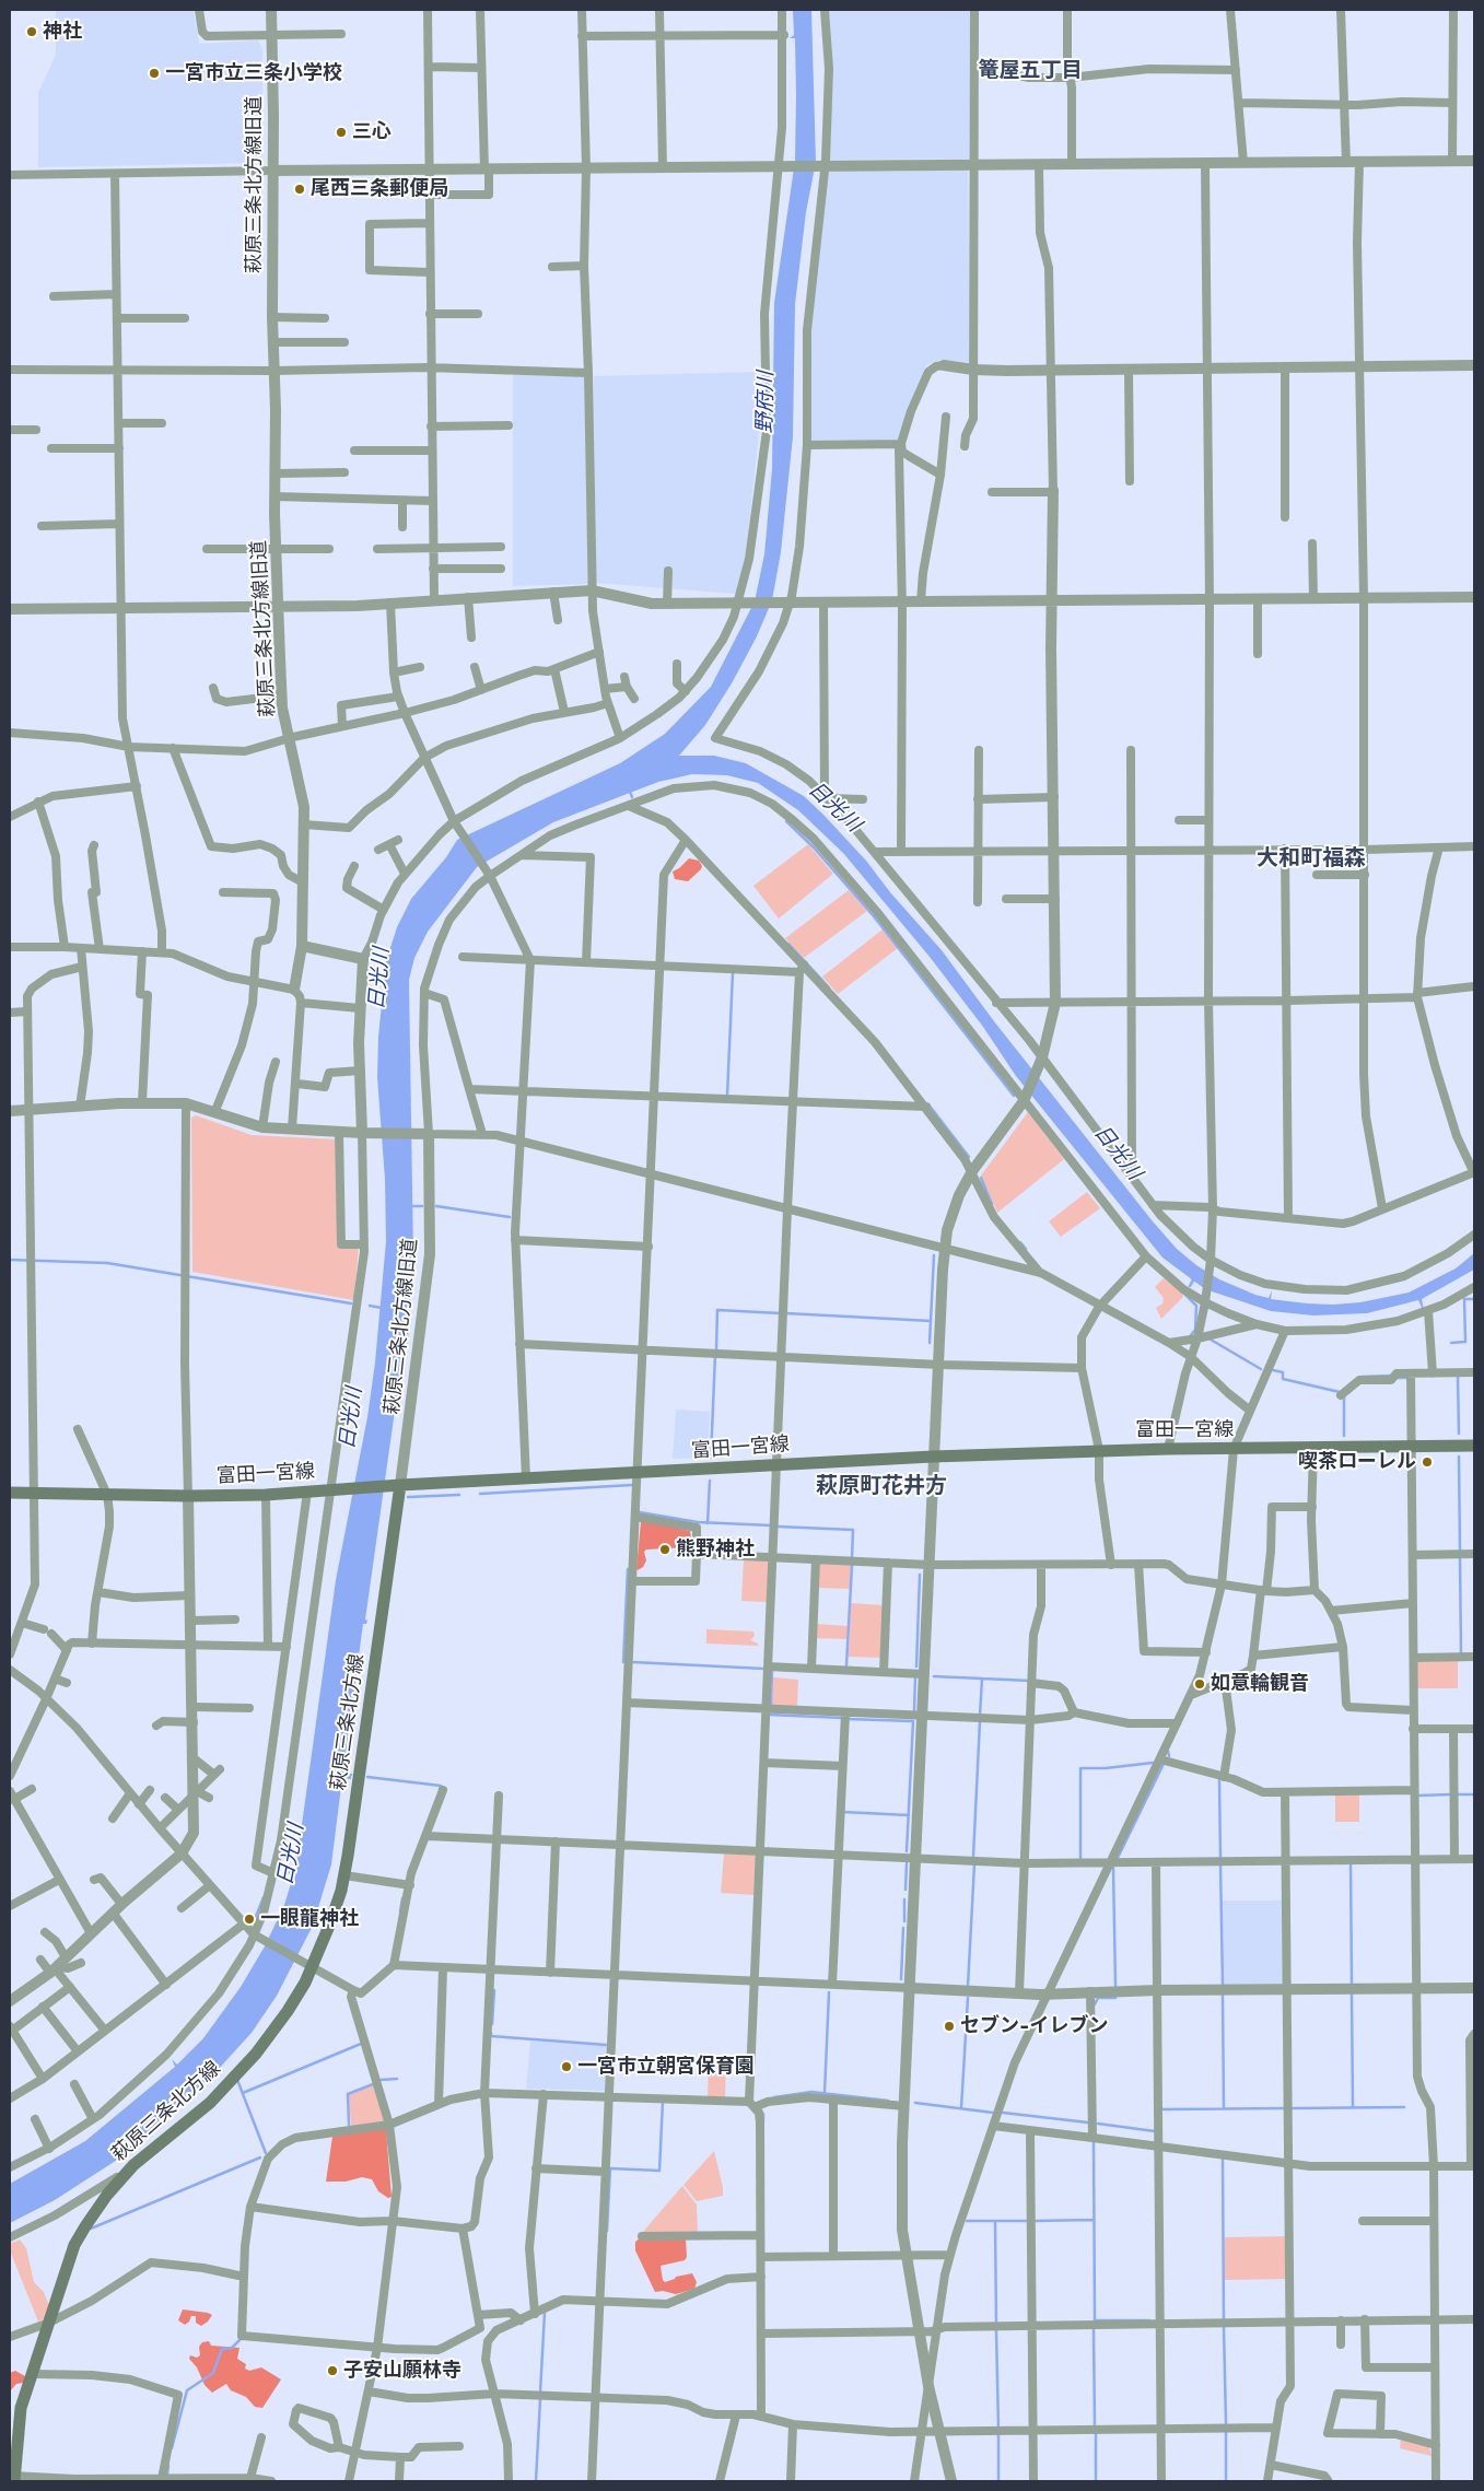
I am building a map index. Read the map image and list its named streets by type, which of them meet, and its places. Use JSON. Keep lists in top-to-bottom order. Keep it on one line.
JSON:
{"streets":{"main road":["富田一宮線","萩原三条北方線"],"street":["萩原三条北方線旧道"]},"crossings":[["萩原三条北方線旧道","富田一宮線"],["萩原三条北方線旧道","萩原三条北方線"],["富田一宮線","萩原三条北方線"]],"districts":["篭屋五丁目","大和町福森","萩原町花井方"],"water":["野府川","日光川"],"places":["神社","一宮市立三条小学校","三心","尾西三条郵便局","喫茶ローレル","熊野神社","如意輪観音","一眼龍神社","セブン-イレブン","一宮市立朝宮保育園","子安山願林寺"]}
